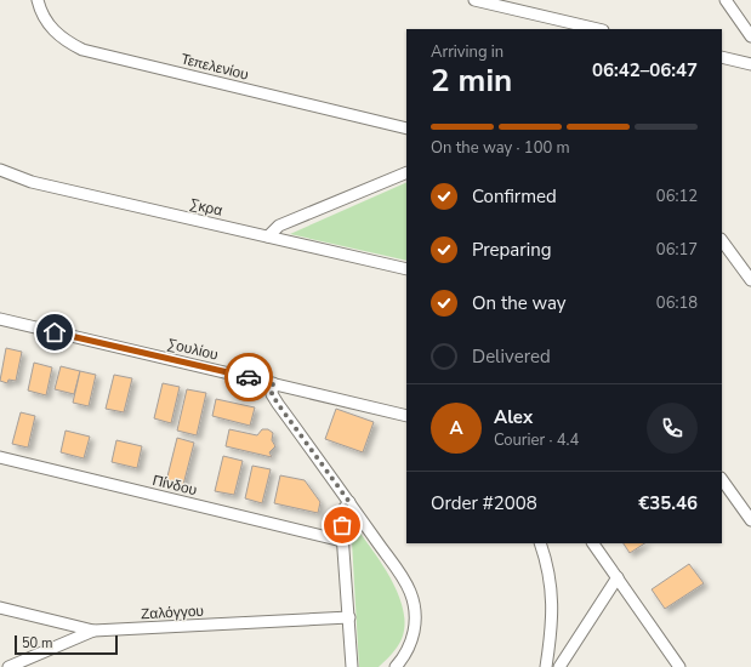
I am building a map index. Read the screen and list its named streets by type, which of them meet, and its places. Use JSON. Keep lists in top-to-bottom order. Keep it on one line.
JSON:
{"streets":{"street":["Τεπελενίου","Σκρα","Σουλίου","Πίνδου","Ζαλόγγου"]},"scale_bar":"50 m","page":{"heading":["2 min","Arriving in","06:42–06:47"],"panel":["Alex","Courier · 4.4","Order #2008","€35.46"],"bar":"On the way · 100 m","list":[["Confirmed","06:12"],["Preparing","06:17"],["On the way","06:18"],"Delivered"],"round":"A","scale":"50 m"}}
